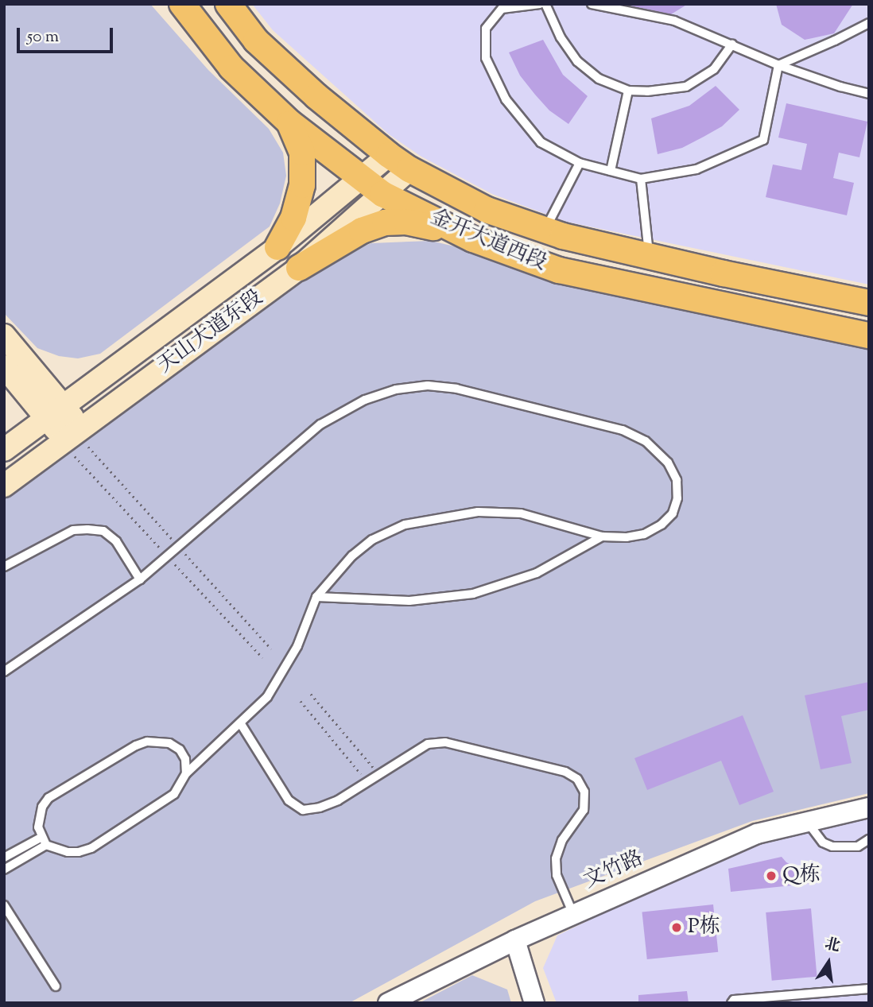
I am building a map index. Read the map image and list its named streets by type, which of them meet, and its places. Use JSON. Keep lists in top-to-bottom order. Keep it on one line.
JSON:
{"streets":{"main road":["金开大道西段","天山大道东段"],"street":["文竹路"]},"crossings":[["金开大道西段","天山大道东段"]],"places":["Q栋","P栋"],"scale_bar":"50 m","north":"top"}
